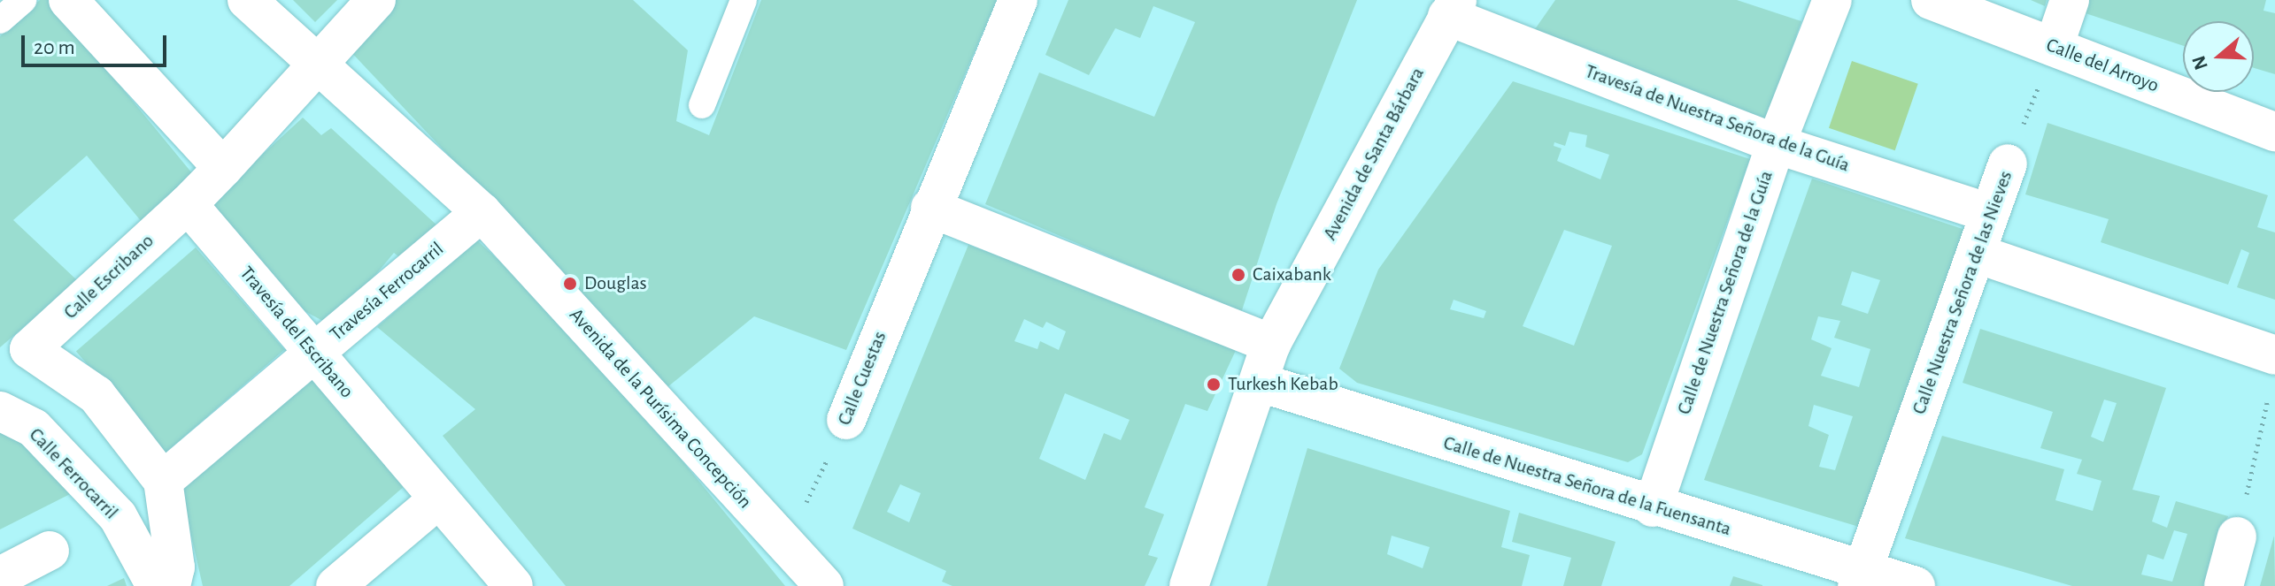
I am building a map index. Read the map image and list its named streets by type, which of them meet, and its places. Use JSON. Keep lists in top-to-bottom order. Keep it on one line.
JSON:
{"streets":{"street":["Calle del Arroyo","Travesía de Nuestra Señora de la Guía","Avenida de Santa Bárbara","Calle Escribano","Travesía Ferrocarril","Calle de Nuestra Señora de la Guía","Calle Nuestra Señora de las Nieves","Travesía del Escribano","Calle Cuestas","Avenida de la Purísima Concepción","Calle Ferrocarril","Calle de Nuestra Señora de la Fuensanta"]},"crossings":[["Calle del Arroyo","Calle Nuestra Señora de las Nieves"],["Travesía de Nuestra Señora de la Guía","Avenida de Santa Bárbara"],["Travesía de Nuestra Señora de la Guía","Calle de Nuestra Señora de la Guía"],["Travesía de Nuestra Señora de la Guía","Calle Nuestra Señora de las Nieves"],["Avenida de Santa Bárbara","Calle de Nuestra Señora de la Fuensanta"],["Calle Escribano","Travesía Ferrocarril"],["Calle Escribano","Travesía del Escribano"],["Travesía Ferrocarril","Travesía del Escribano"],["Travesía Ferrocarril","Avenida de la Purísima Concepción"],["Calle de Nuestra Señora de la Guía","Calle de Nuestra Señora de la Fuensanta"],["Calle Nuestra Señora de las Nieves","Calle de Nuestra Señora de la Fuensanta"],["Calle Cuestas","Avenida de la Purísima Concepción"]],"places":["Caixabank","Douglas","Turkesh Kebab"],"scale_bar":"20 m","north":"left"}
